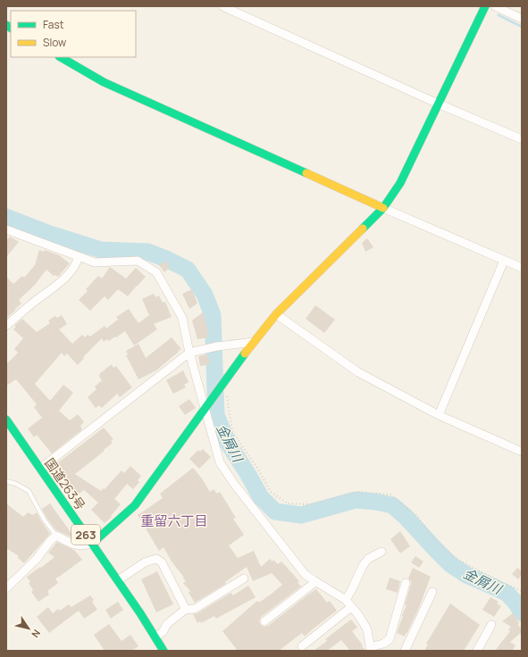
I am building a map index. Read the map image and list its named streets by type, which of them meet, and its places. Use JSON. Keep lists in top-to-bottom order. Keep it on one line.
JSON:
{"streets":{"main road":["国道263号","263"]},"districts":["重留六丁目"],"water":["金屑川"],"legend":["Fast","Slow"],"north":"bottom right"}
